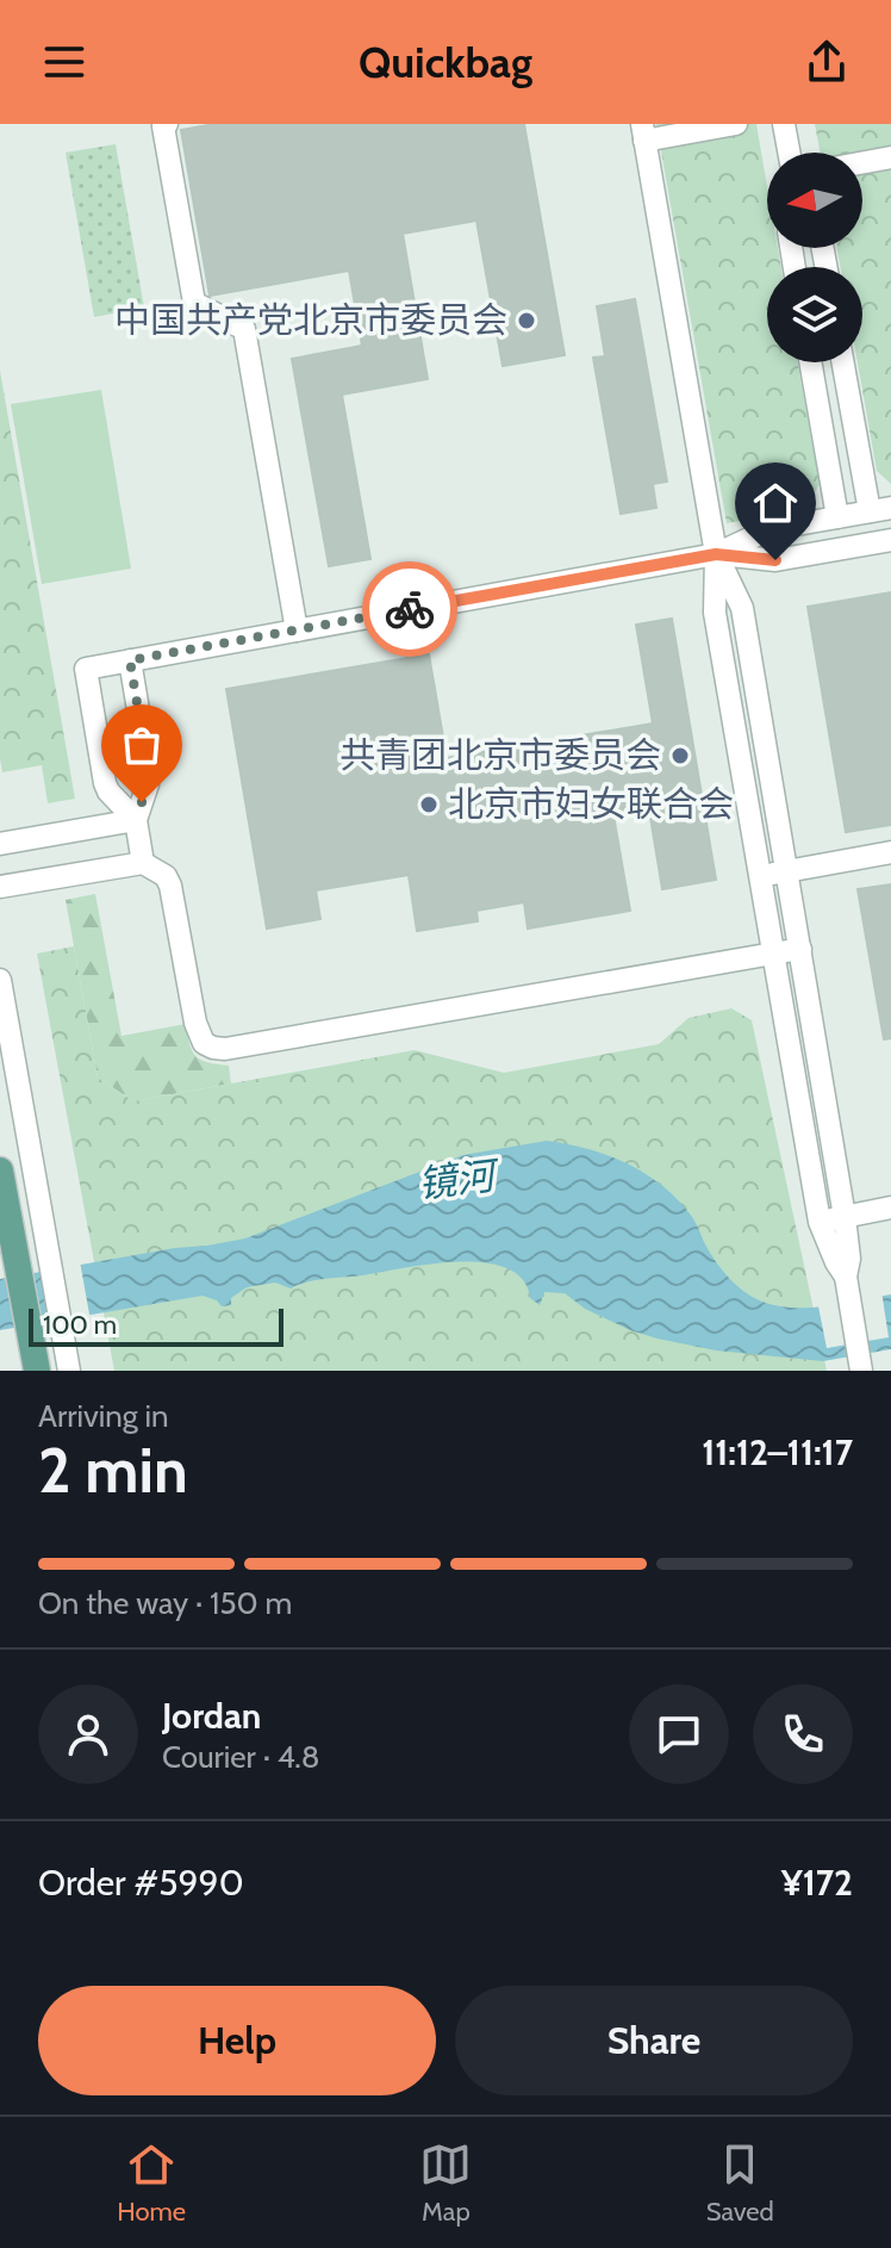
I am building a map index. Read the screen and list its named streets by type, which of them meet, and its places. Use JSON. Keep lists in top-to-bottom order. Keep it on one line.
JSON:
{"water":["镜河"],"places":["中国共产党北京市委员会","共青团北京市委员会","北京市妇女联合会"],"scale_bar":"100 m","north":"left","page":{"header":"Quickbag","scale":"100 m","heading":["2 min","Arriving in","11:12–11:17"],"panel":["Jordan","Courier · 4.8","Order #5990","¥172"],"bar":"On the way · 150 m","buttons":["Help","Share"],"tabs":["Home","Map","Saved"]}}
